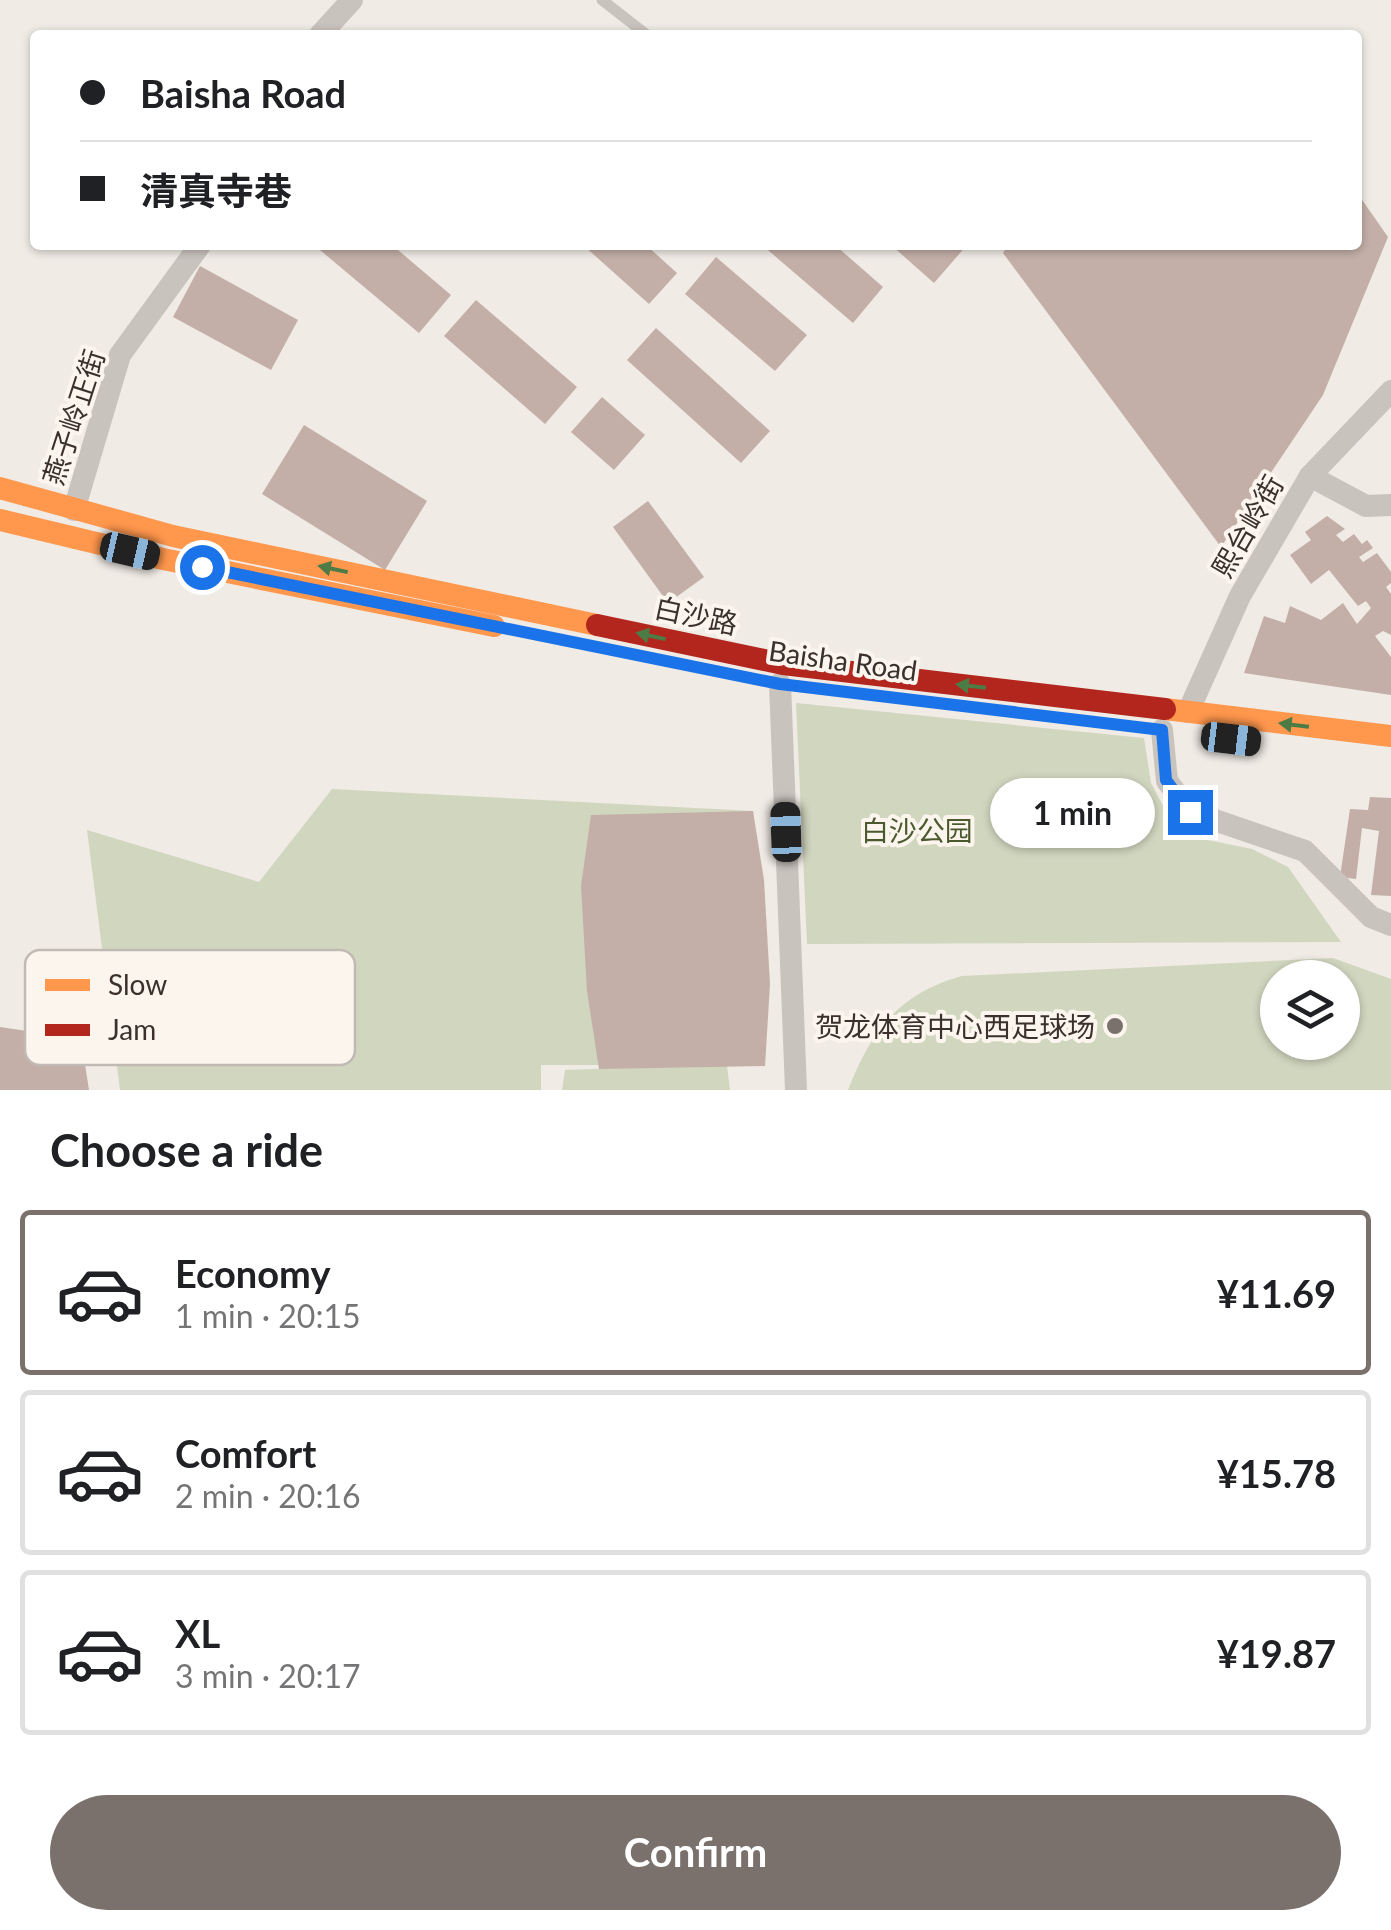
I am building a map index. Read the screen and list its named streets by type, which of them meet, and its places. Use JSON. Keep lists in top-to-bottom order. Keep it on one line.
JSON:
{"streets":{"street":["燕子岭正街","熙台岭街","白沙路","Baisha Road"]},"crossings":[["燕子岭正街","白沙路"],["熙台岭街","白沙路"]],"one_way":["白沙路"],"parks":["白沙公园"],"places":["贺龙体育中心西足球场"],"legend":["Slow","Jam"],"page":{"banner":["Baisha Road","清真寺巷"],"bubble":"1 min","heading":"Choose a ride","list":[{"name":"Economy","note":"1 min · 20:15","value":"¥11.69"},{"name":"Comfort","note":"2 min · 20:16","value":"¥15.78"},{"name":"XL","note":"3 min · 20:17","value":"¥19.87"}],"buttons":"Confirm"}}
